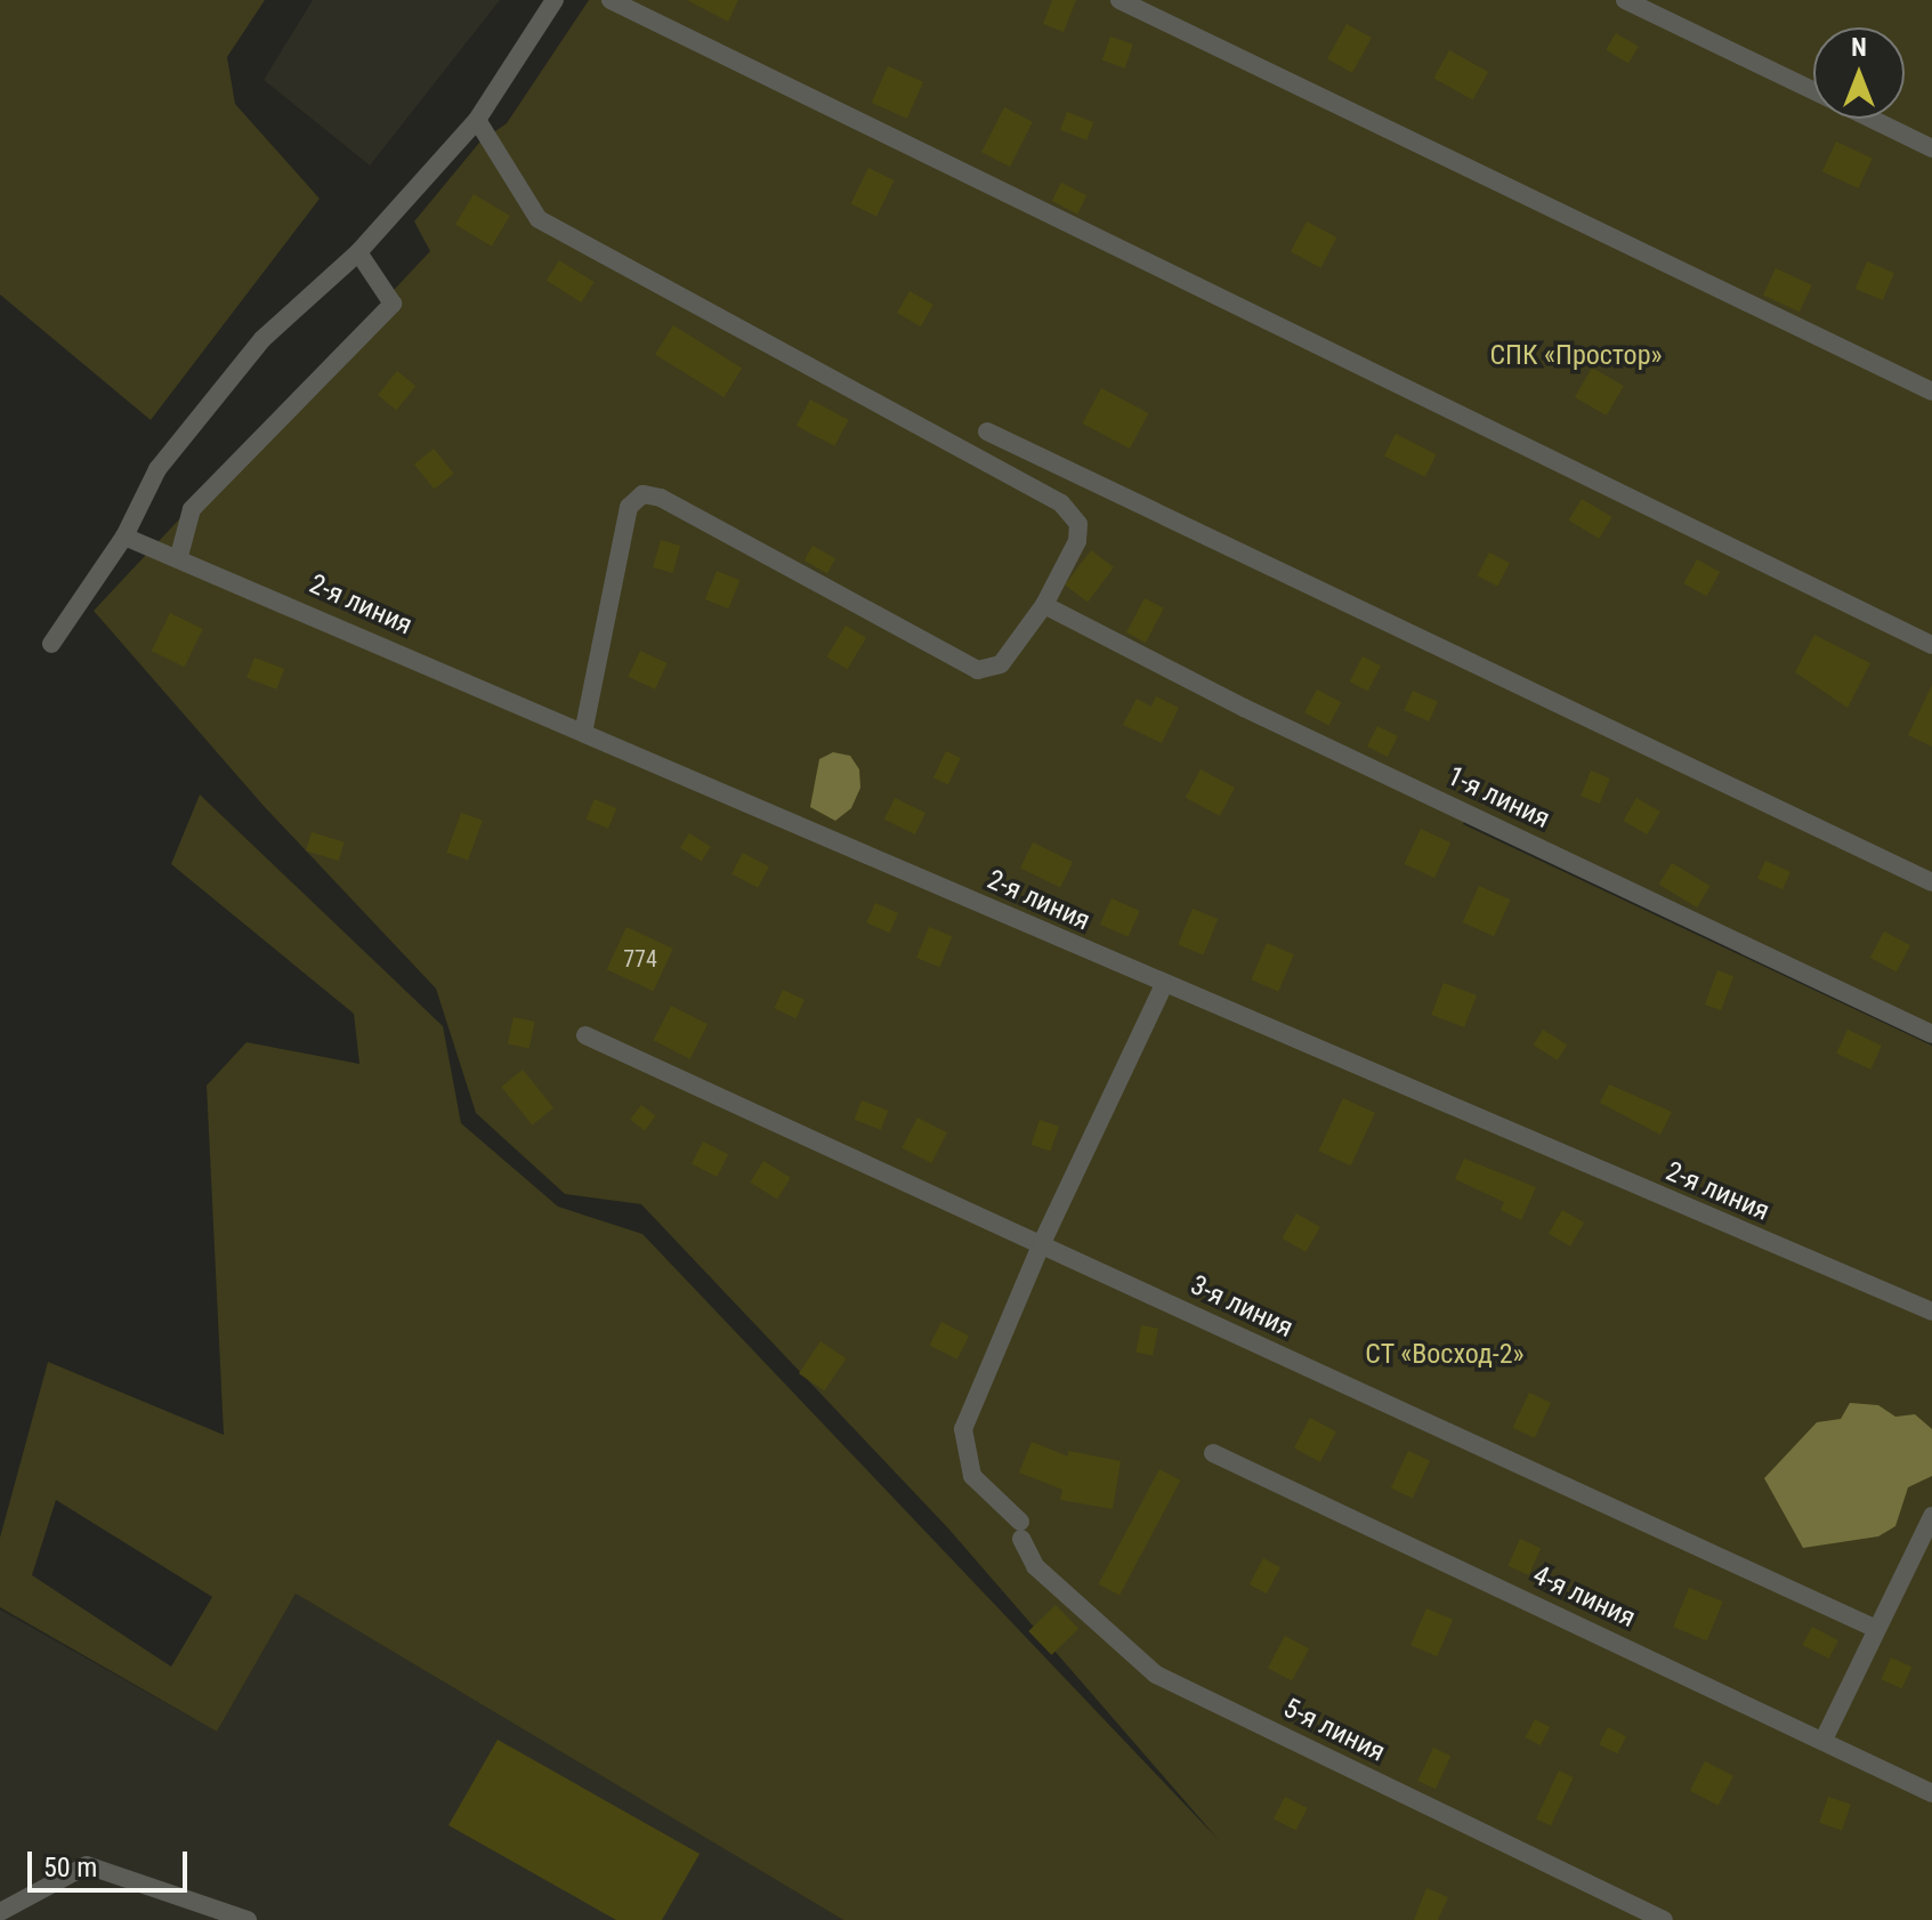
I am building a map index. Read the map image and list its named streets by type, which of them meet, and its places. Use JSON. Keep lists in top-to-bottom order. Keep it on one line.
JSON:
{"streets":{"street":["2-я линия","1-я линия","3-я линия","4-я линия","5-я линия"]},"crossings":[["2-я линия","5-я линия"],["3-я линия","5-я линия"]],"parks":["СПК «Простор»","СТ «Восход-2»"],"house_numbers":["774"],"scale_bar":"50 m","north":"top"}
